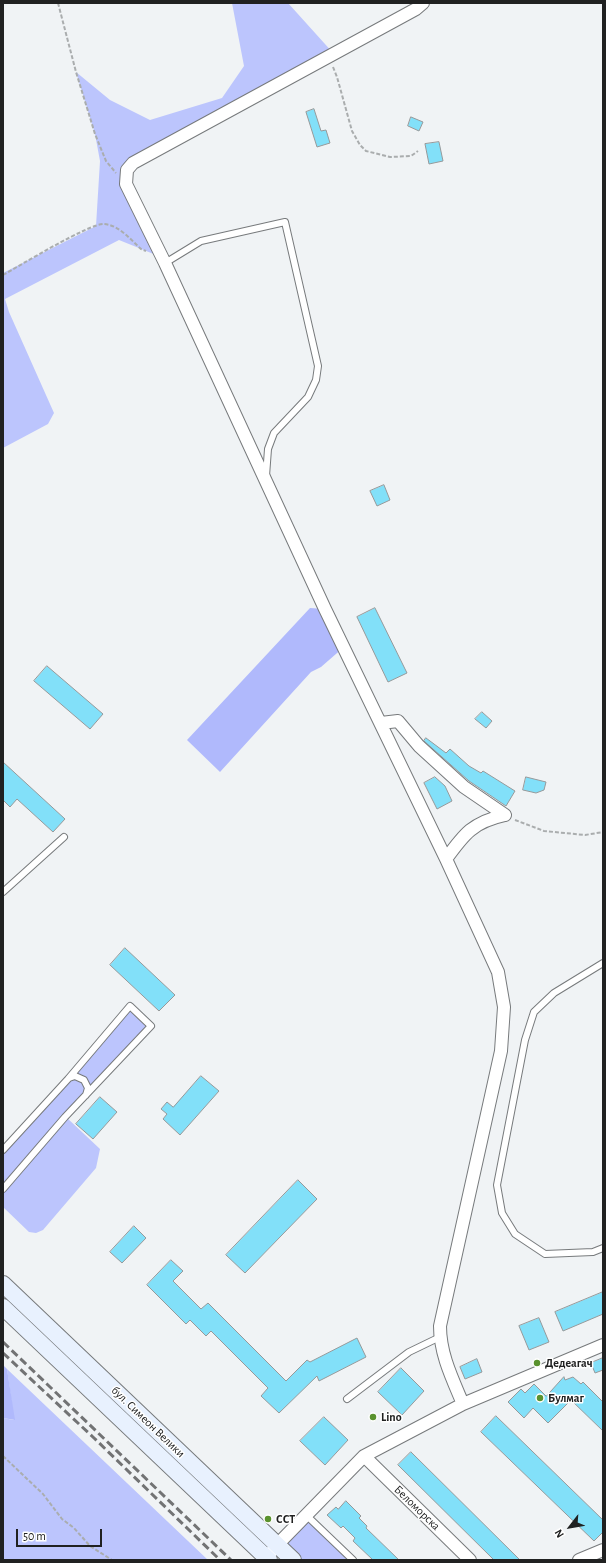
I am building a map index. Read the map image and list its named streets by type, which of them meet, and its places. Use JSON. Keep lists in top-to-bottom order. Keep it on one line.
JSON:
{"streets":{"main road":["бул. Симеон Велики"],"street":["Беломорска"]},"places":["Дедеагач","Булмаг","Lino","ССТ"],"scale_bar":"50 m","north":"bottom left"}
